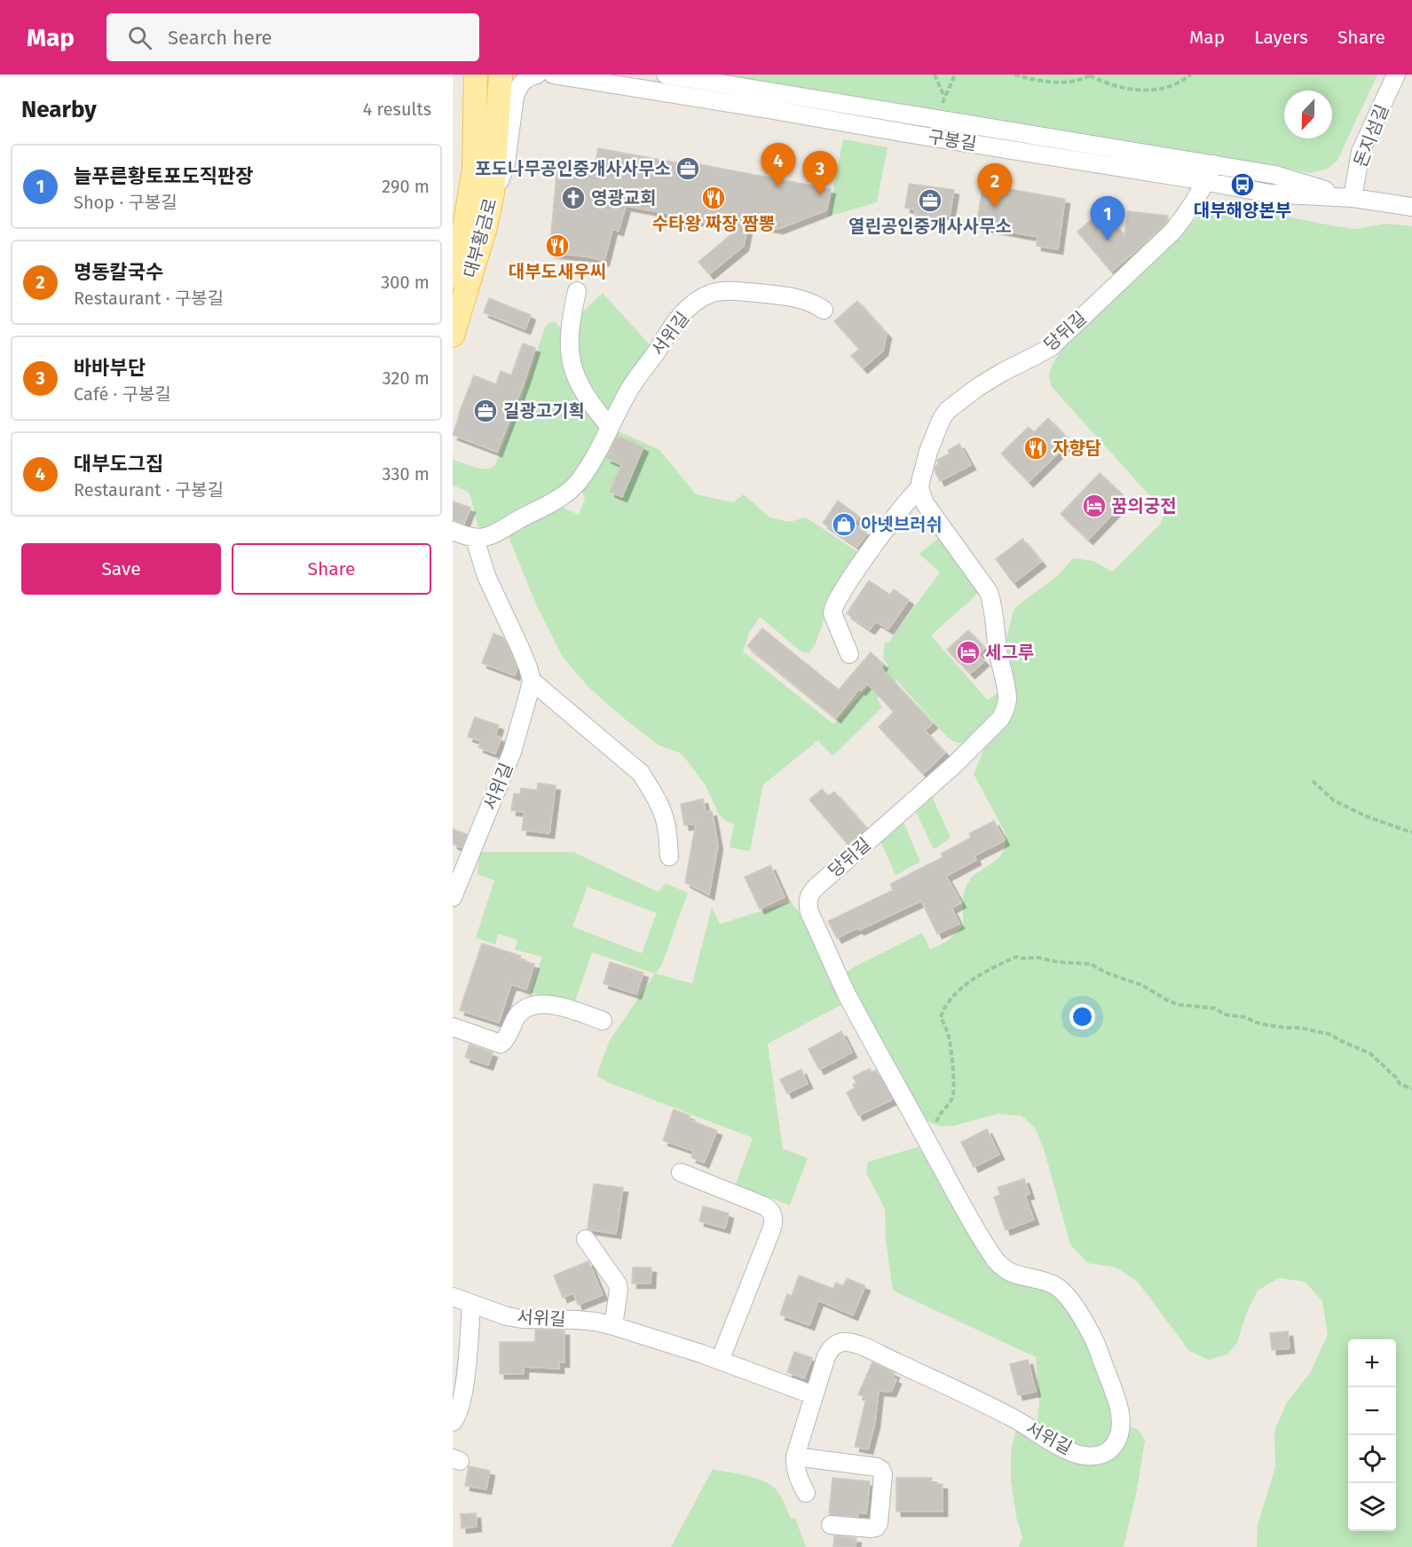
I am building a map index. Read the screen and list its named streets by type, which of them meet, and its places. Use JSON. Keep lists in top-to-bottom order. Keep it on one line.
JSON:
{"streets":{"main road":["대부황금로"],"street":["돈지섬길","구봉길","당뒤길","서위길"]},"crossings":[["돈지섬길","구봉길"],["구봉길","당뒤길"],["당뒤길","서위길"]],"places":{"office":["포도나무공인중개사사무소","열린공인중개사사무소","길광고기획"],"bus stop":["대부해양본부"],"church":["영광교회"],"restaurant":["수타왕 짜장 짬뽕","대부도새우씨","자향담"],"hotel":["꿈의궁전","세그루"],"shop":["아넷브러쉬"]},"north":"bottom","page":{"header":"Map","search":"Search here","nav":["Map","Layers","Share"],"heading":["Nearby","4 results"],"pins":["4","3","2","1"],"list":[{"mark":"1","name":"늘푸른황토포도직판장","note":"Shop · 구봉길","value":"290 m"},{"mark":"2","name":"명동칼국수","note":"Restaurant · 구봉길","value":"300 m"},{"mark":"3","name":"바바부단","note":"Café · 구봉길","value":"320 m"},{"mark":"4","name":"대부도그집","note":"Restaurant · 구봉길","value":"330 m"}],"buttons":["Save","Share"],"map_buttons":["+","−"]}}
